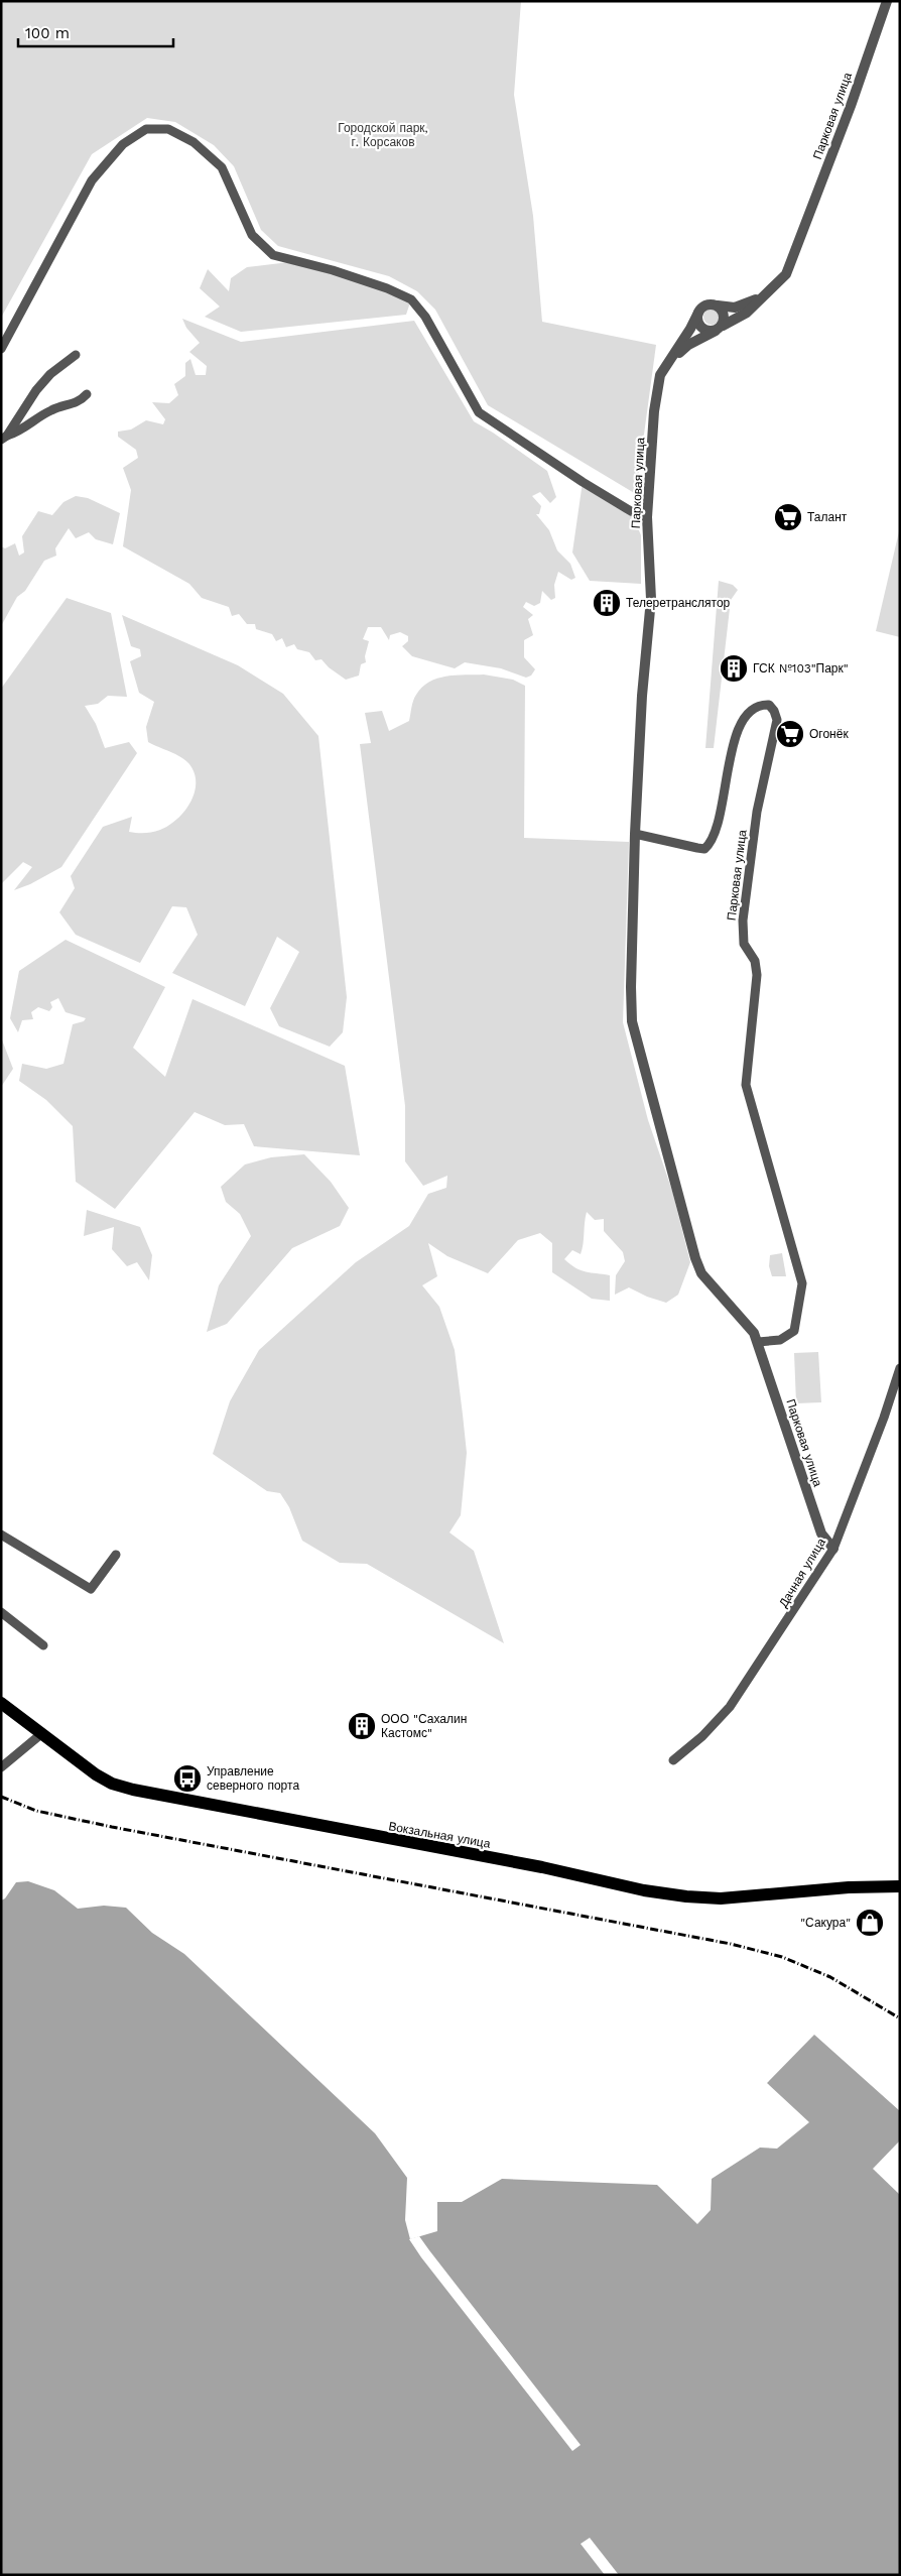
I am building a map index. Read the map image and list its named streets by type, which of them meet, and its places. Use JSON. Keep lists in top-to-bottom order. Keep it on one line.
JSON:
{"streets":{"main road":["Вокзальная улица"],"street":["Парковая улица","Дачная улица"]},"crossings":[["Парковая улица","Дачная улица"]],"parks":["Городской парк, г. Корсаков"],"places":{"supermarket":["Талант","Огонёк"],"building":["Телеретранслятор","ГСК №103\"Парк\"","ООО \"Сахалин Кастомс\""],"bus stop":["Управление северного порта"],"shop":["\"Сакура\""]},"scale_bar":"100 m"}
